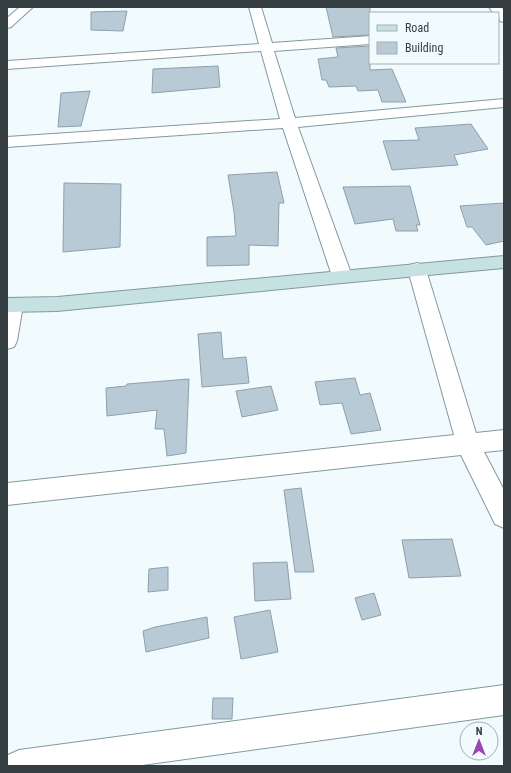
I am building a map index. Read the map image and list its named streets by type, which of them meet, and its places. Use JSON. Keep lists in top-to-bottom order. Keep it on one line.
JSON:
{"legend":["Road","Building"],"north":"top"}
